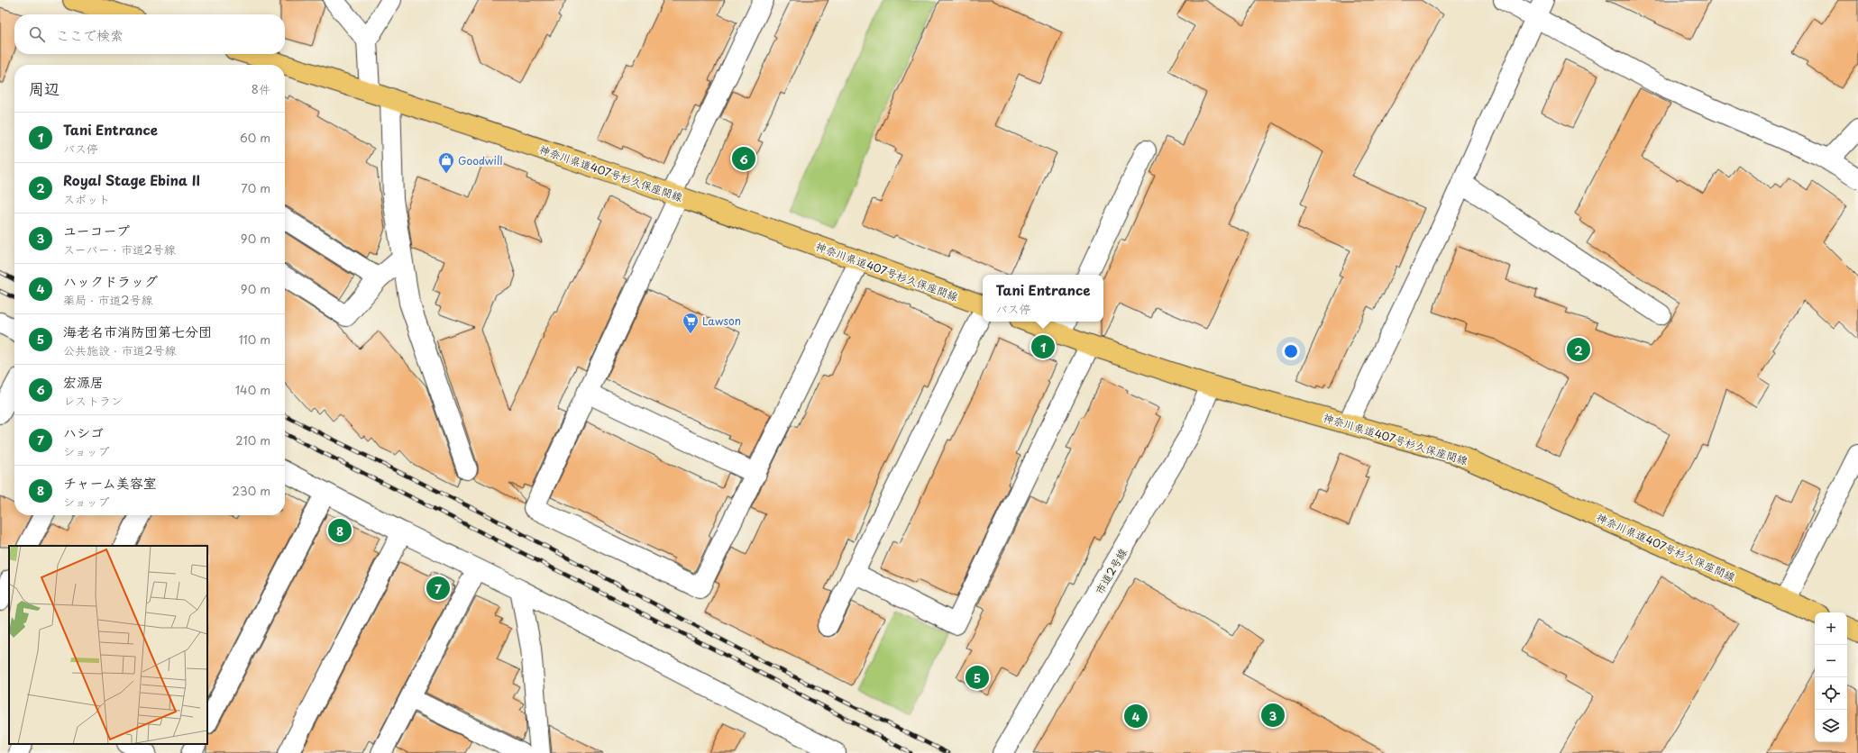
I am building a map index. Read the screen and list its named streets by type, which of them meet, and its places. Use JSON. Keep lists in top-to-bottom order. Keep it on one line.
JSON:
{"streets":{"main road":["神奈川県道407号杉久保座間線"],"street":["市道2号線"]},"crossings":[["神奈川県道407号杉久保座間線","市道2号線"]],"places":{"shop":["Goodwill"],"supermarket":["Lawson"]},"page":{"search":"ここで検索","heading":["周辺","8件"],"list":[{"mark":"1","name":"Tani Entrance","note":"バス停","value":"60 m"},{"mark":"2","name":"Royal Stage Ebina II","note":"スポット","value":"70 m"},{"mark":"3","name":"ユーコープ","note":"スーパー · 市道2号線","value":"90 m"},{"mark":"4","name":"ハックドラッグ","note":"薬局 · 市道2号線","value":"90 m"},{"mark":"5","name":"海老名市消防団第七分団","note":"公共施設 · 市道2号線","value":"110 m"},{"mark":"6","name":"宏源居","note":"レストラン","value":"140 m"},{"mark":"7","name":"ハシゴ","note":"ショップ","value":"210 m"},{"mark":"8","name":"チャーム美容室","note":"ショップ","value":"230 m"}],"pins":["6","1","2","8","7","5","3","4"],"popup":["Tani Entrance","バス停"],"map_buttons":["+","−"]}}
